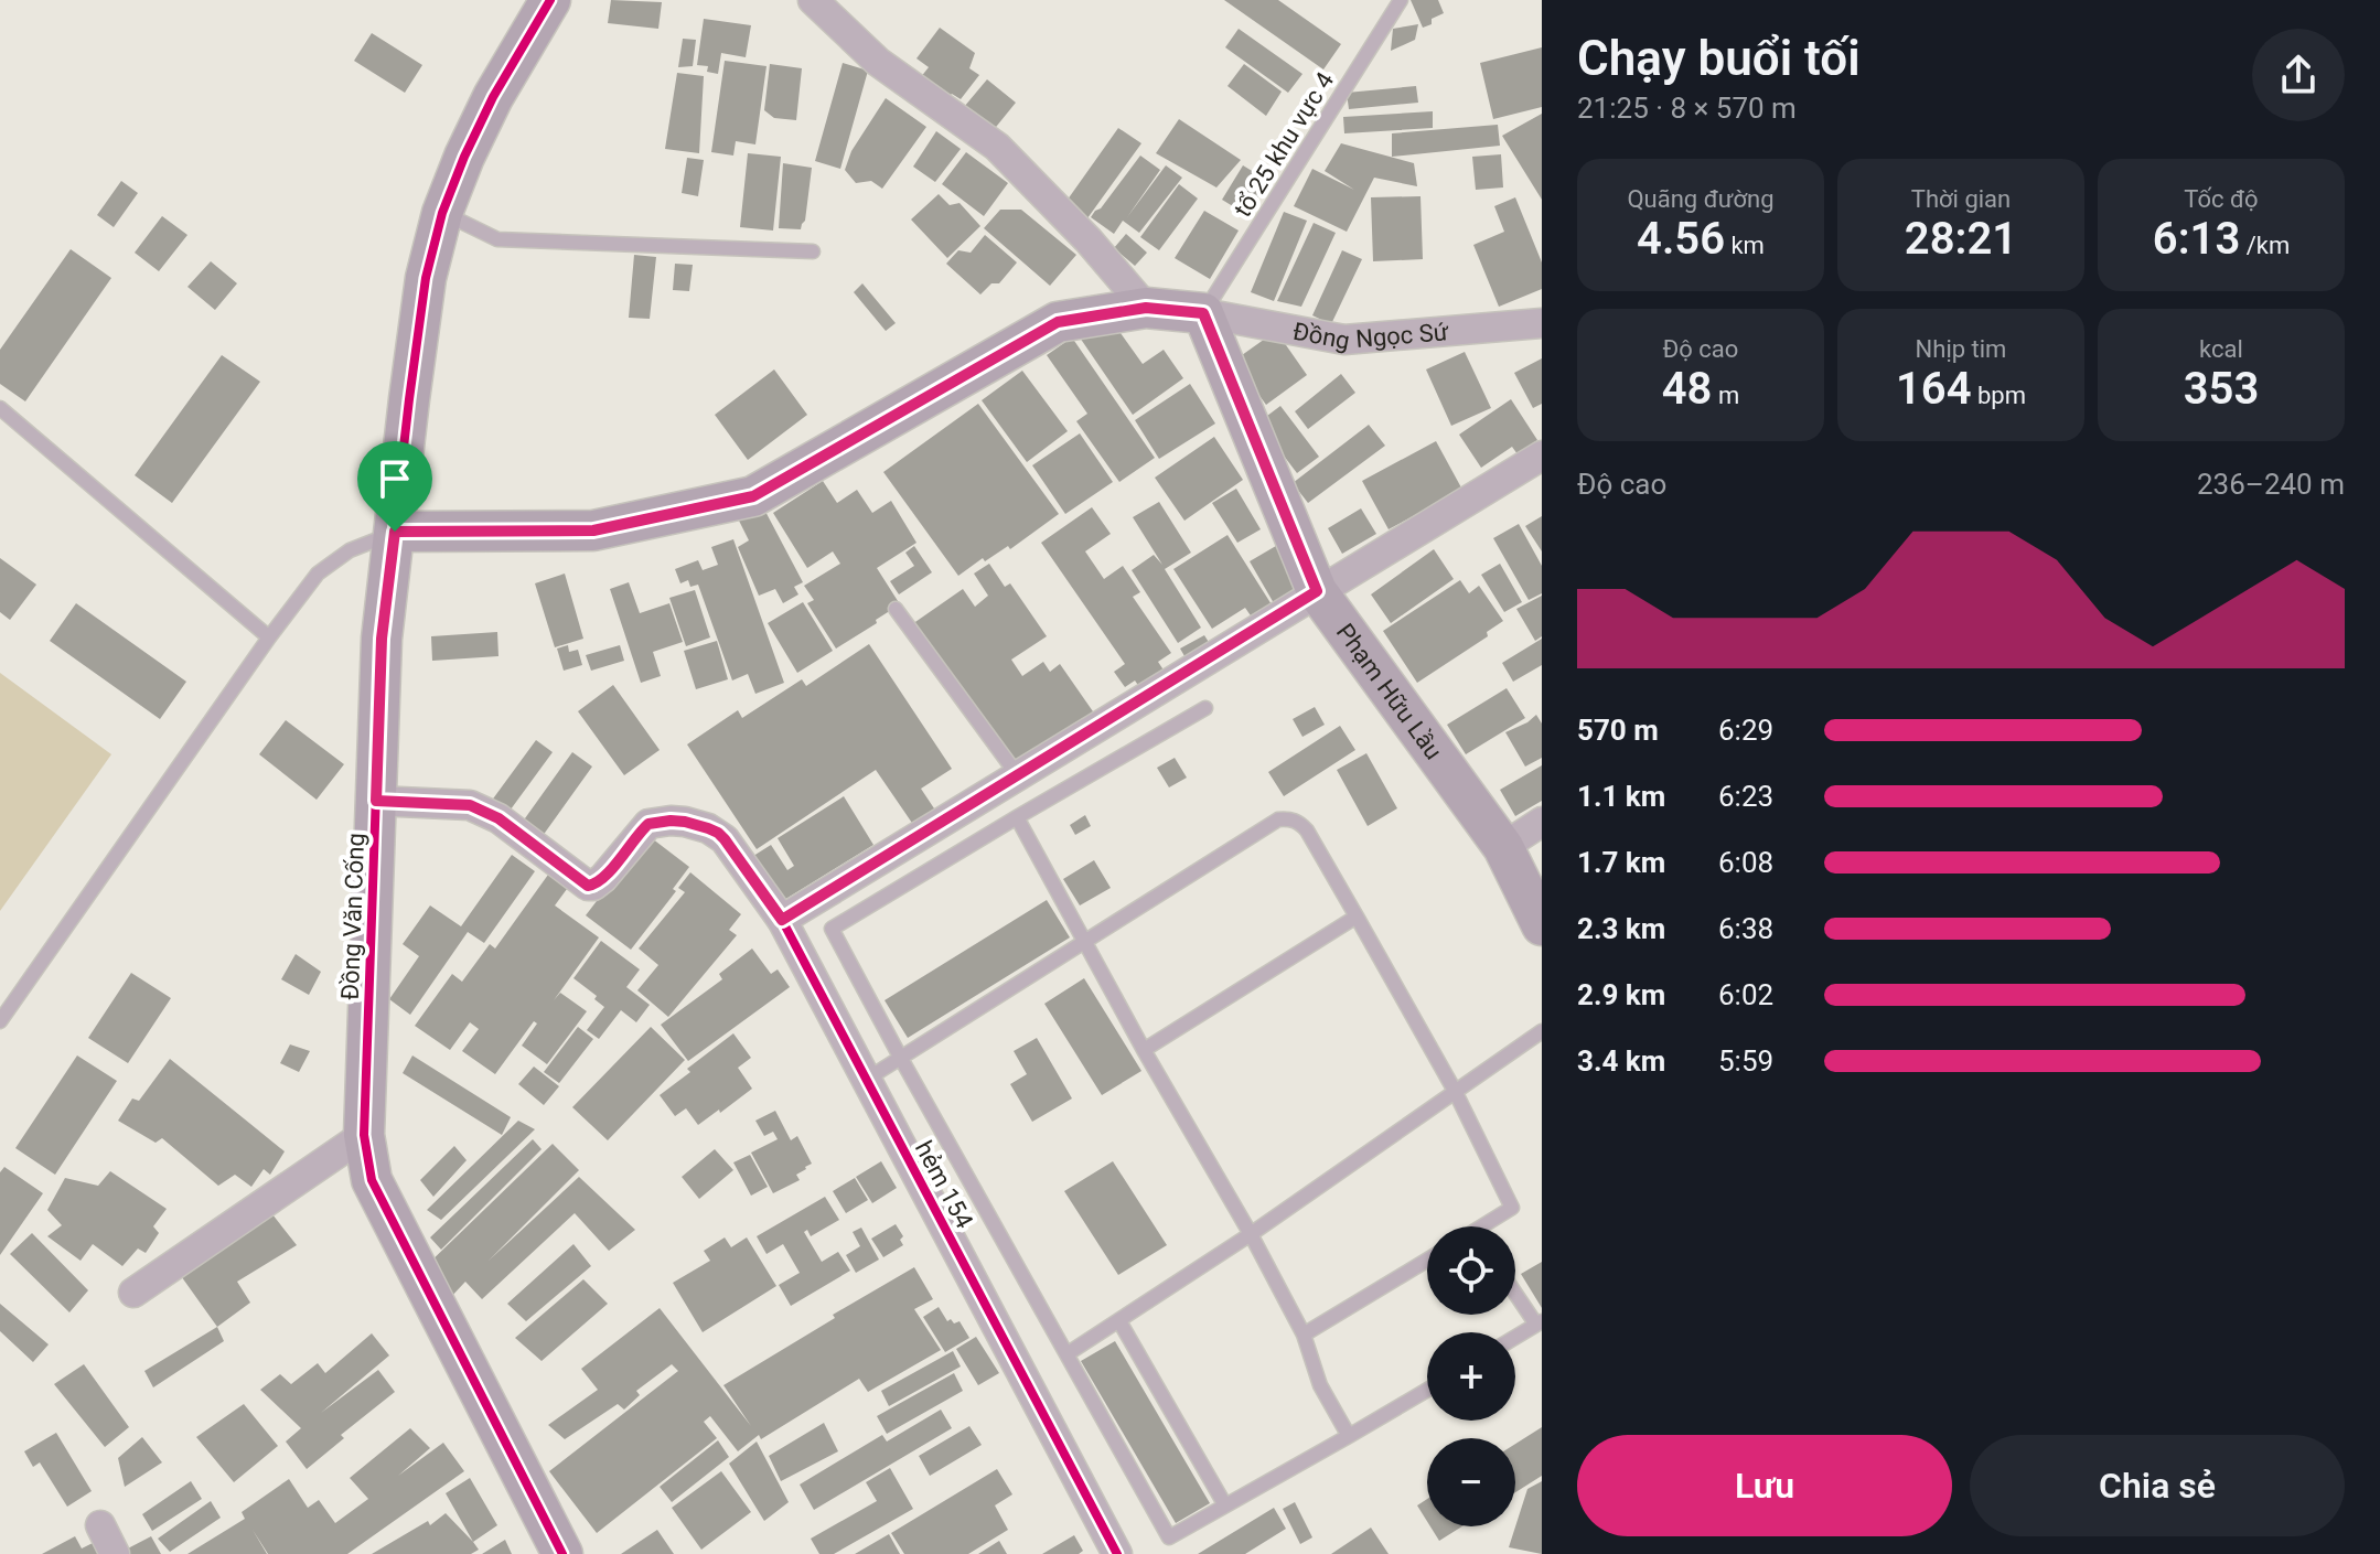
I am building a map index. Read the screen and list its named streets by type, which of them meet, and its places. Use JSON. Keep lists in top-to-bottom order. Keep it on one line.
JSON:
{"streets":{"street":["Đồng Ngọc Sứ","Phạm Hữu Lầu","Đồng Văn Cống","hẻm 154"],"lane":["tổ 25 khu vực 4"]},"crossings":[["tổ 25 khu vực 4","Đồng Ngọc Sứ"],["tổ 25 khu vực 4","Phạm Hữu Lầu"],["Đồng Ngọc Sứ","Phạm Hữu Lầu"],["Đồng Văn Cống","hẻm 154"]],"page":{"heading":["Chạy buổi tối","21:25 · 8 × 570 m"],"stats":[["Quãng đường","4.56 km"],["Thời gian","28:21"],["Tốc độ","6:13 /km"],["Độ cao","48 m"],["Nhịp tim","164 bpm"],["kcal","353"]],"chart":["Độ cao","236–240 m"],"list":[{"name":"570 m","note":"6:29"},{"name":"1.1 km","note":"6:23"},{"name":"1.7 km","note":"6:08"},{"name":"2.3 km","note":"6:38"},{"name":"2.9 km","note":"6:02"},{"name":"3.4 km","note":"5:59"}],"map_buttons":["+","−"],"buttons":["Lưu","Chia sẻ"]}}
